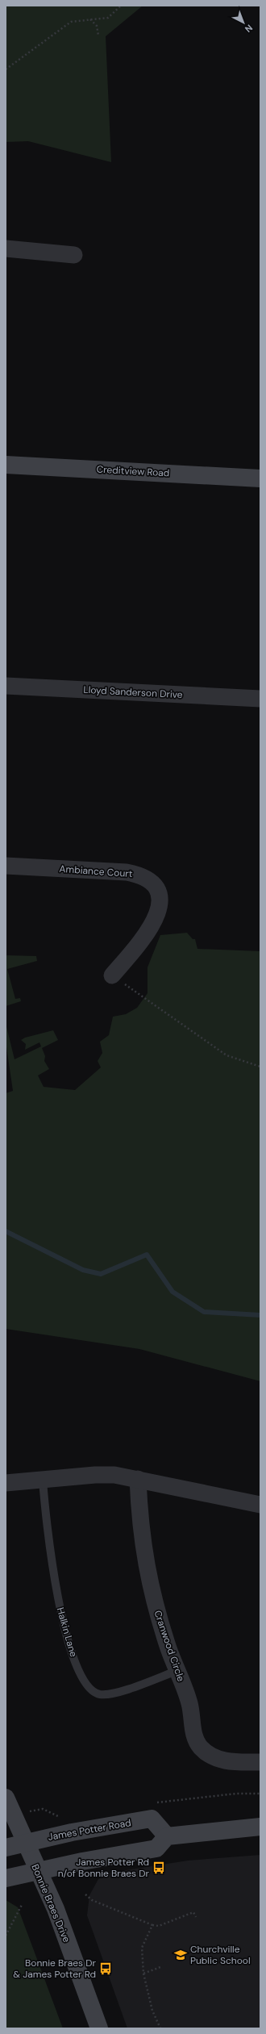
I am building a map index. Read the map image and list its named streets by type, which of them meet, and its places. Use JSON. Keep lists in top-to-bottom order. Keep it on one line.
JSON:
{"streets":{"street":["Creditview Road","Lloyd Sanderson Drive","Ambiance Court","Cranwood Circle","James Potter Road","Bonnie Braes Drive"],"lane":["Halkin Lane"]},"crossings":[["Halkin Lane","Cranwood Circle"],["James Potter Road","Bonnie Braes Drive"]],"places":{"bus stop":["James Potter Rd n/of Bonnie Braes Dr","Bonnie Braes Dr & James Potter Rd"],"school or university":["Churchville Public School"]},"north":"bottom right"}
